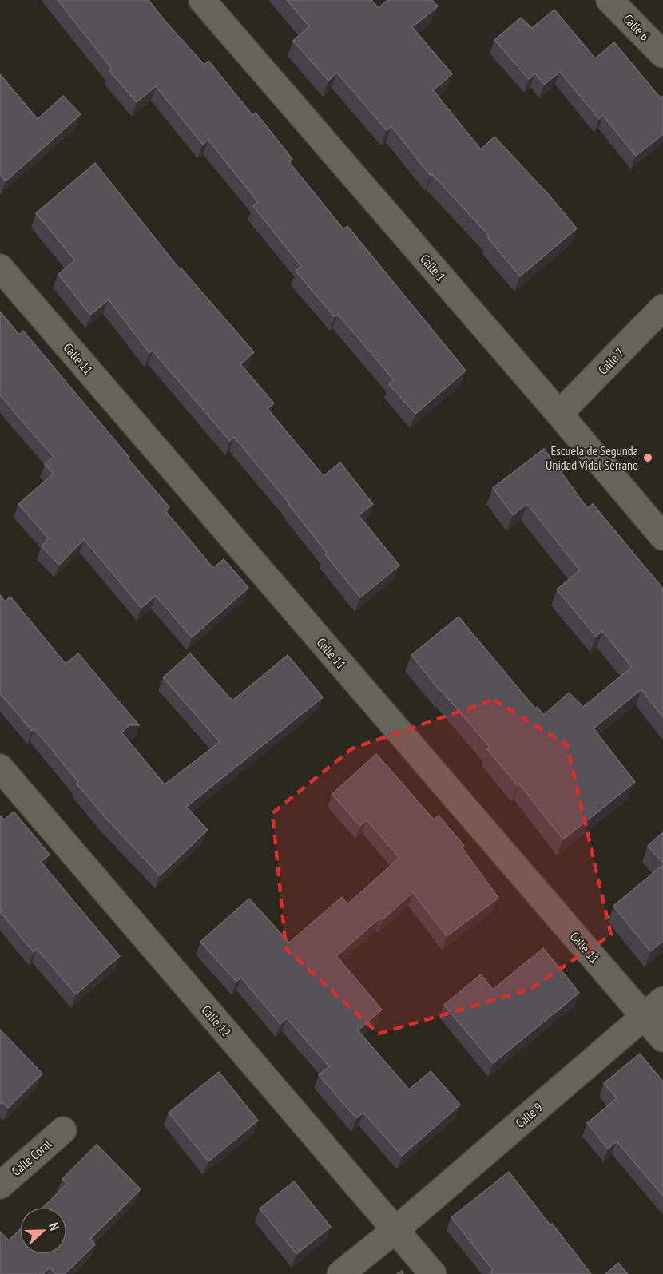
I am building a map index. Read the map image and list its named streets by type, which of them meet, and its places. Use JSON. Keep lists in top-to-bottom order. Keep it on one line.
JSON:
{"streets":{"street":["Calle 6","Calle 1","Calle 11","Calle 7","Calle 12","Calle 9","Calle Coral"]},"crossings":[["Calle 1","Calle 7"],["Calle 11","Calle 9"],["Calle 12","Calle 9"]],"places":["Escuela de Segunda Unidad Vidal Serrano"],"north":"right"}
